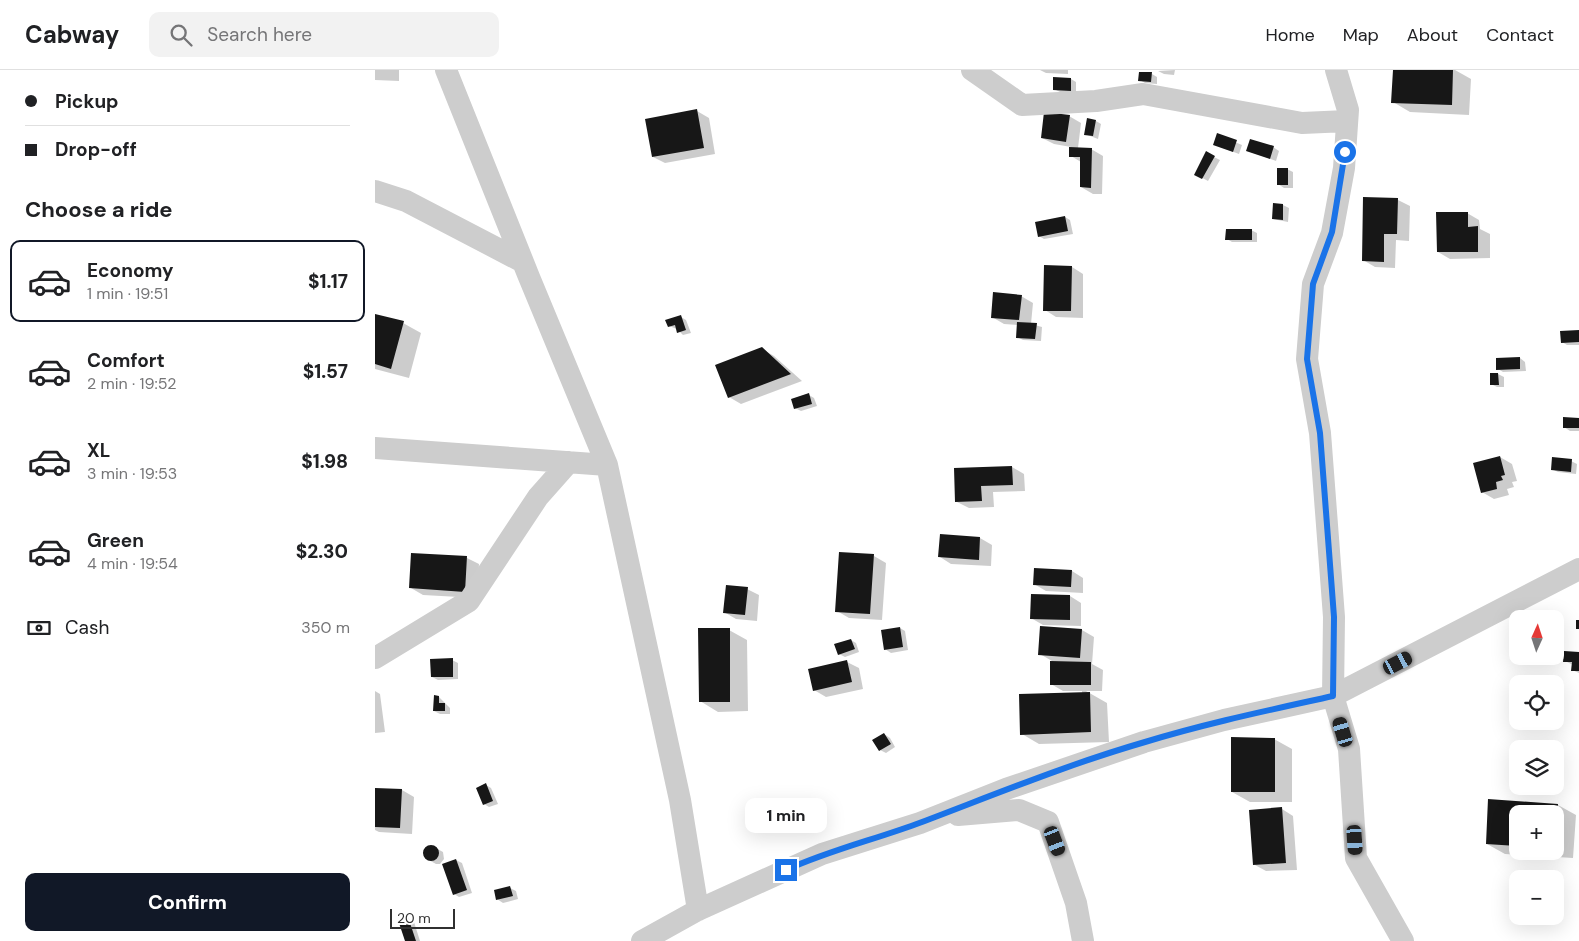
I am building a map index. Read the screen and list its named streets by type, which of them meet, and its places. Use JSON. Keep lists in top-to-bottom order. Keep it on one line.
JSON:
{"scale_bar":"20 m","north":"top","page":{"header":"Cabway","search":"Search here","nav":["Home","Map","About","Contact"],"banner":["Pickup","Drop-off"],"heading":"Choose a ride","list":[{"name":"Economy","note":"1 min · 19:51","value":"$1.17"},{"name":"Comfort","note":"2 min · 19:52","value":"$1.57"},{"name":"XL","note":"3 min · 19:53","value":"$1.98"},{"name":"Green","note":"4 min · 19:54","value":"$2.30"}],"pay":["Cash","350 m"],"map_buttons":["+","−"],"bubble":"1 min","buttons":"Confirm","scale":"20 m"}}
